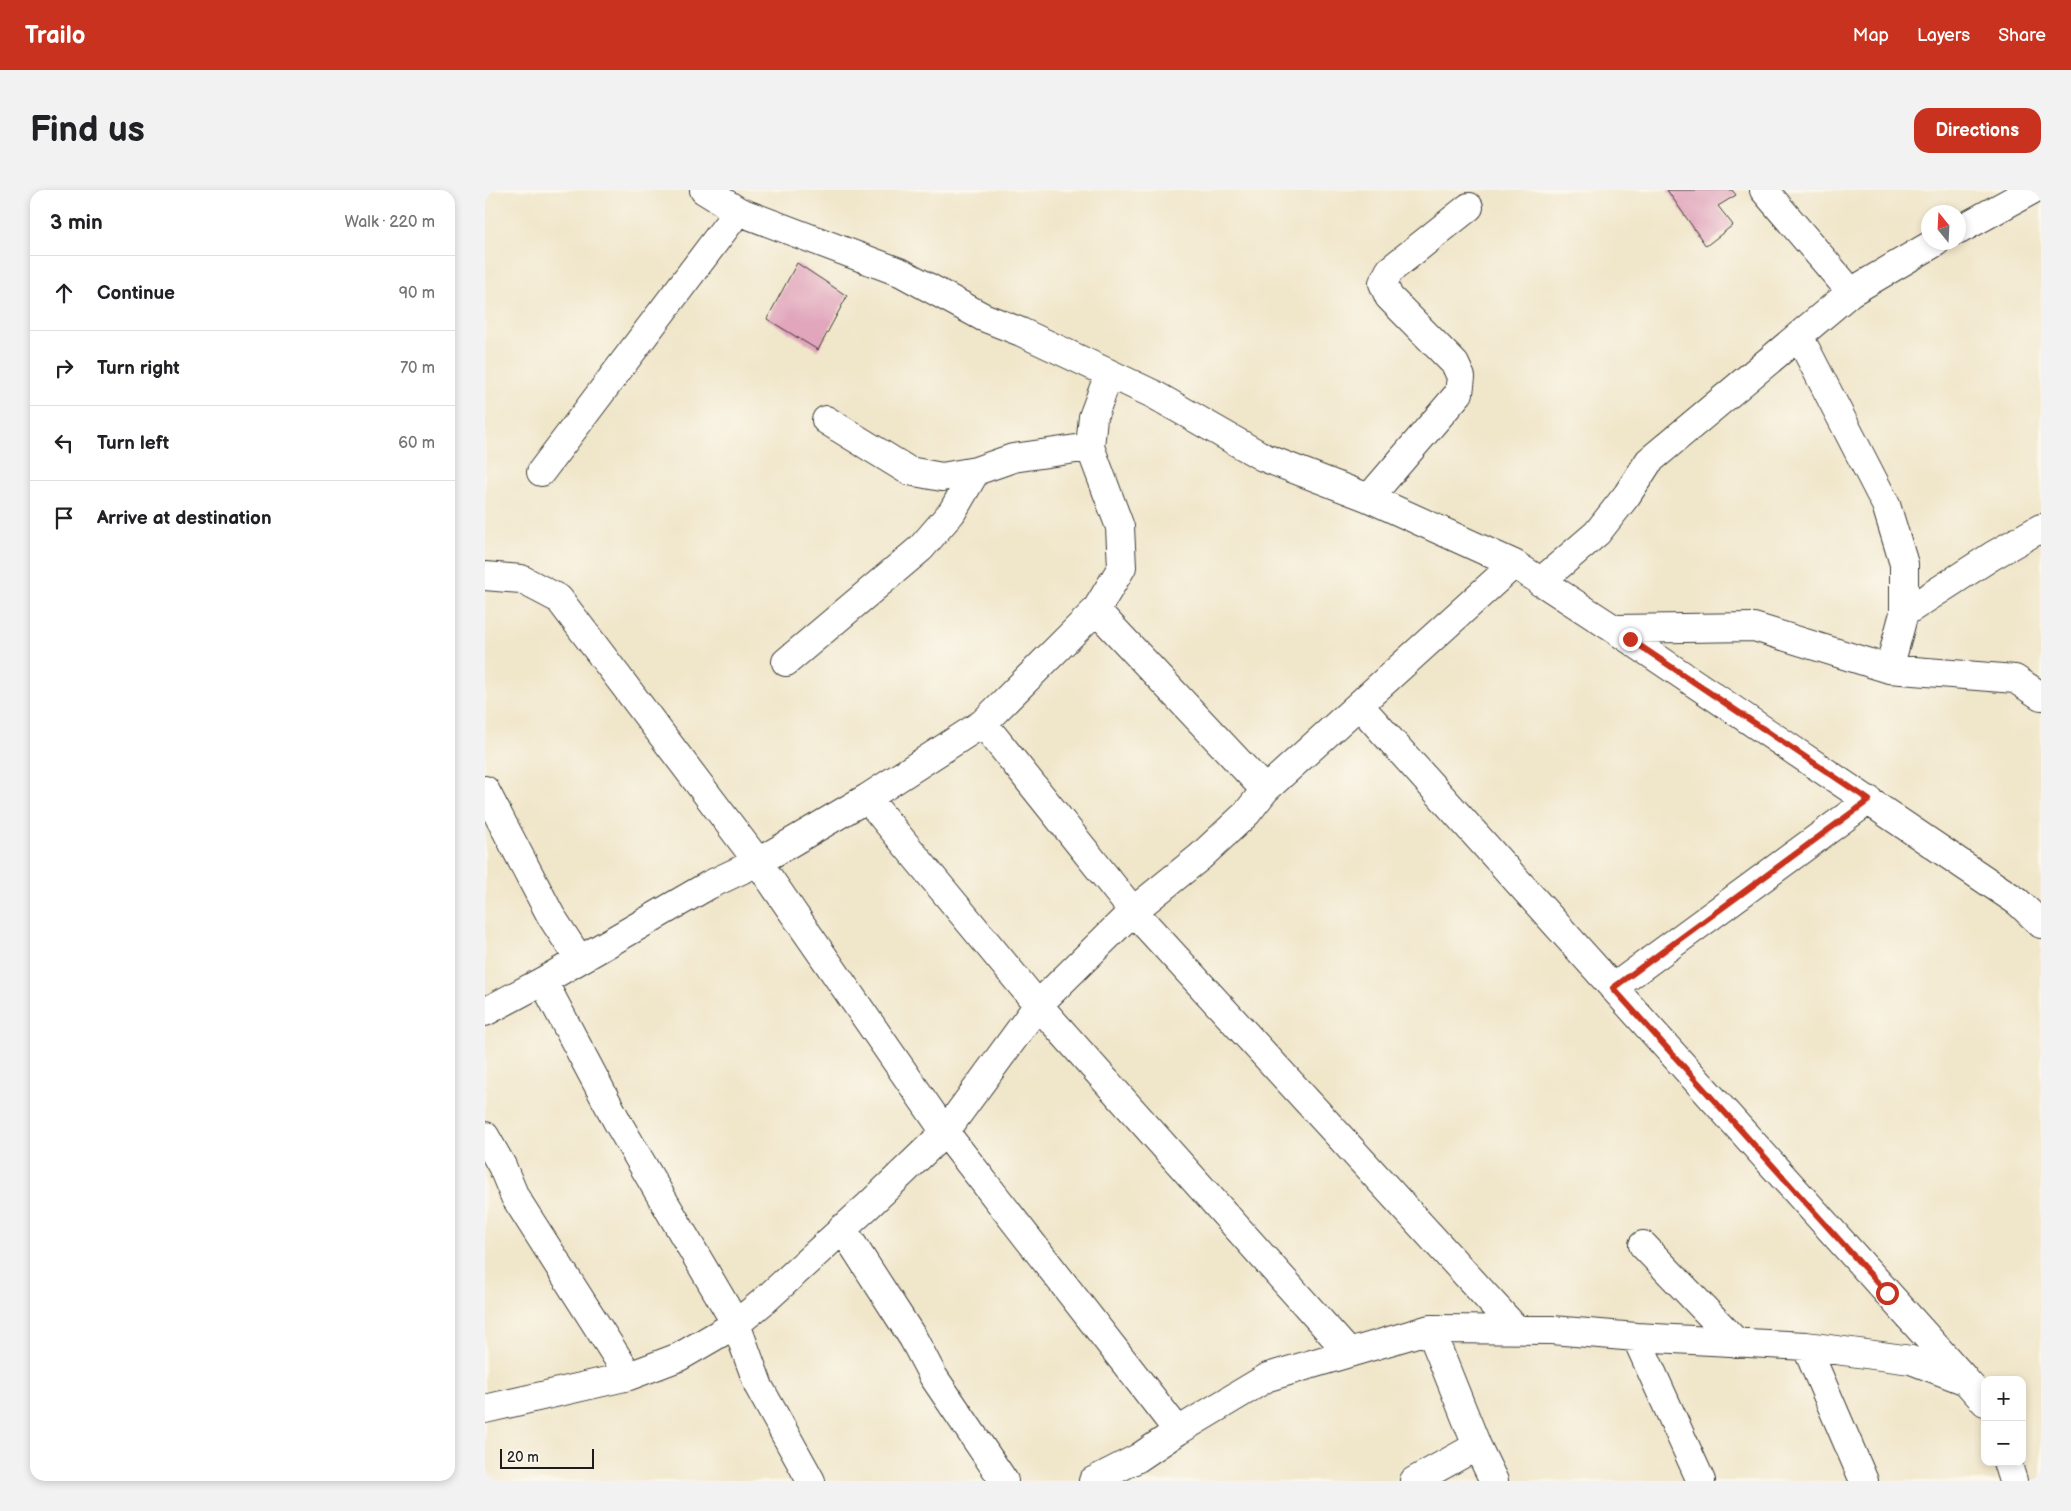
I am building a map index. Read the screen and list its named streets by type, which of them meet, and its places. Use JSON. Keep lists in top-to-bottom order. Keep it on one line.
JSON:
{"scale_bar":"20 m","north":"top","page":{"header":"Trailo","nav":["Map","Layers","Share"],"buttons":"Directions","title":"Find us","heading":["3 min","Walk · 220 m"],"list":[["Continue","90 m"],["Turn right","70 m"],["Turn left","60 m"],"Arrive at destination"],"map_buttons":["+","−"],"scale":"20 m"}}
